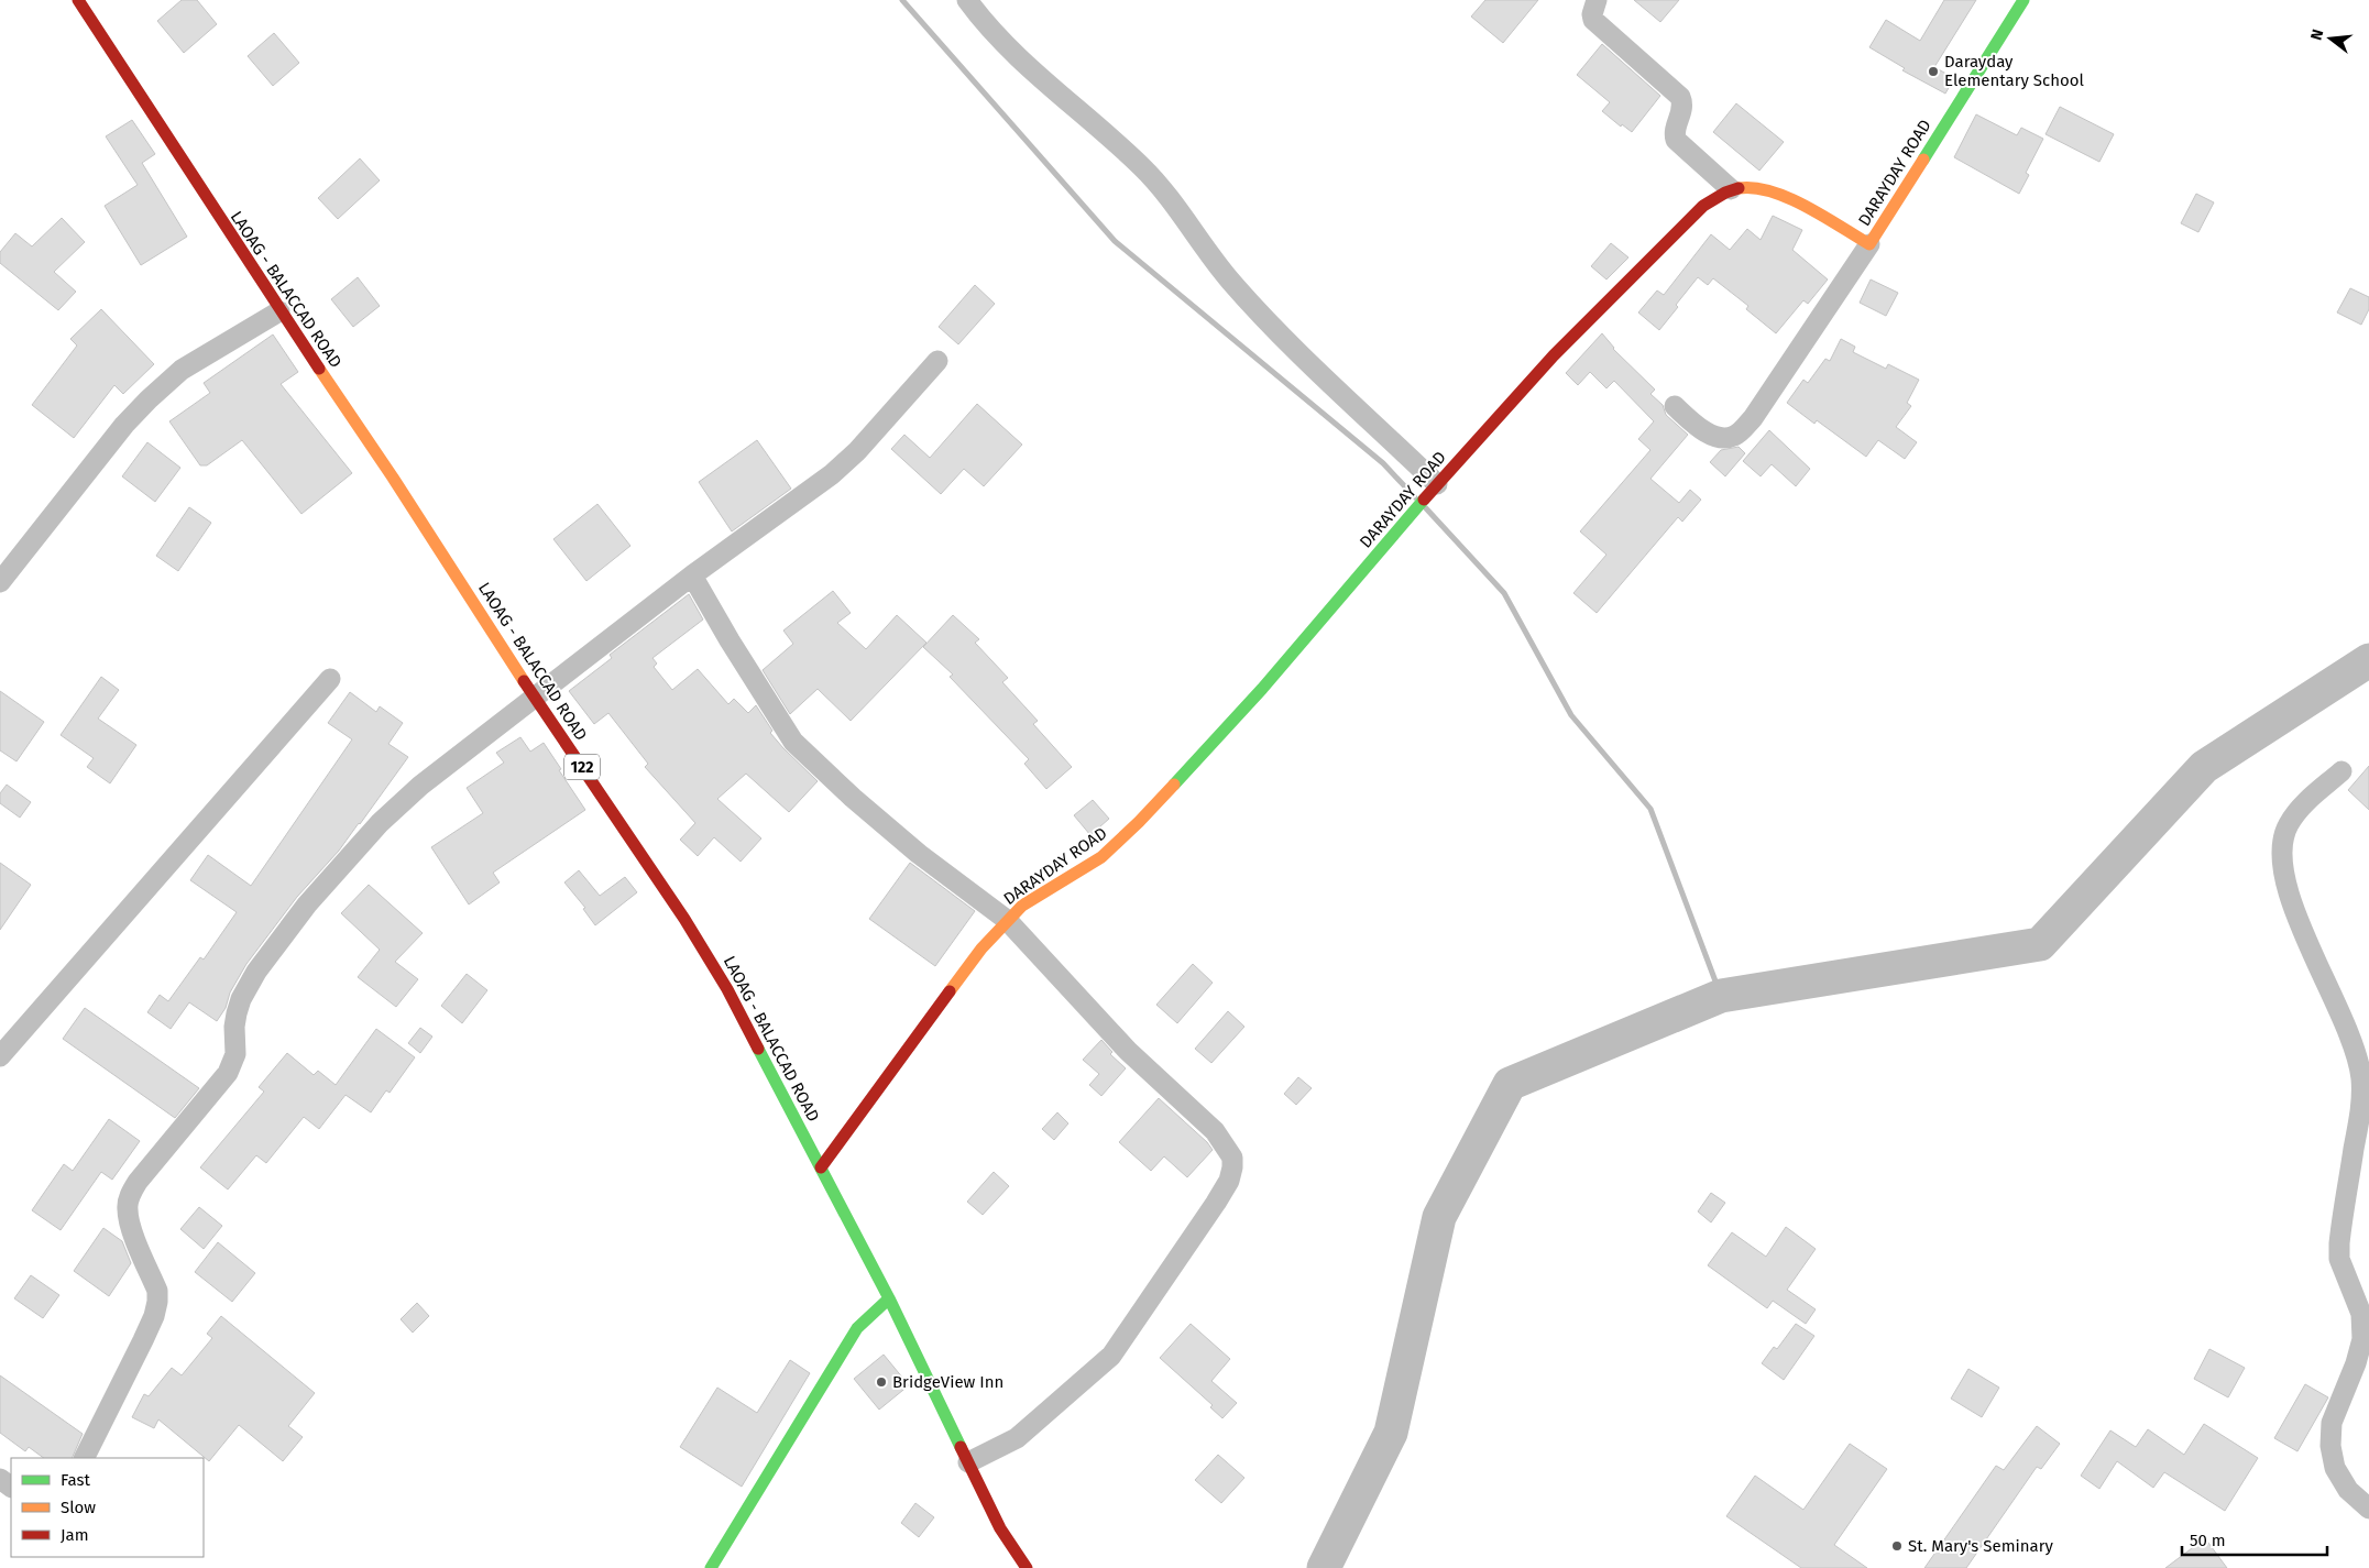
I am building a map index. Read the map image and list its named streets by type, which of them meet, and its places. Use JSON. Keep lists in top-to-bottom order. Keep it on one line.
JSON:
{"streets":{"street":["DARAYDAY ROAD","LAOAG - BALACCAD ROAD","122"]},"crossings":[["DARAYDAY ROAD","LAOAG - BALACCAD ROAD"]],"places":["Darayday Elementary School","BridgeView Inn","St. Mary's Seminary"],"legend":["Fast","Slow","Jam"],"scale_bar":"50 m","north":"left"}
